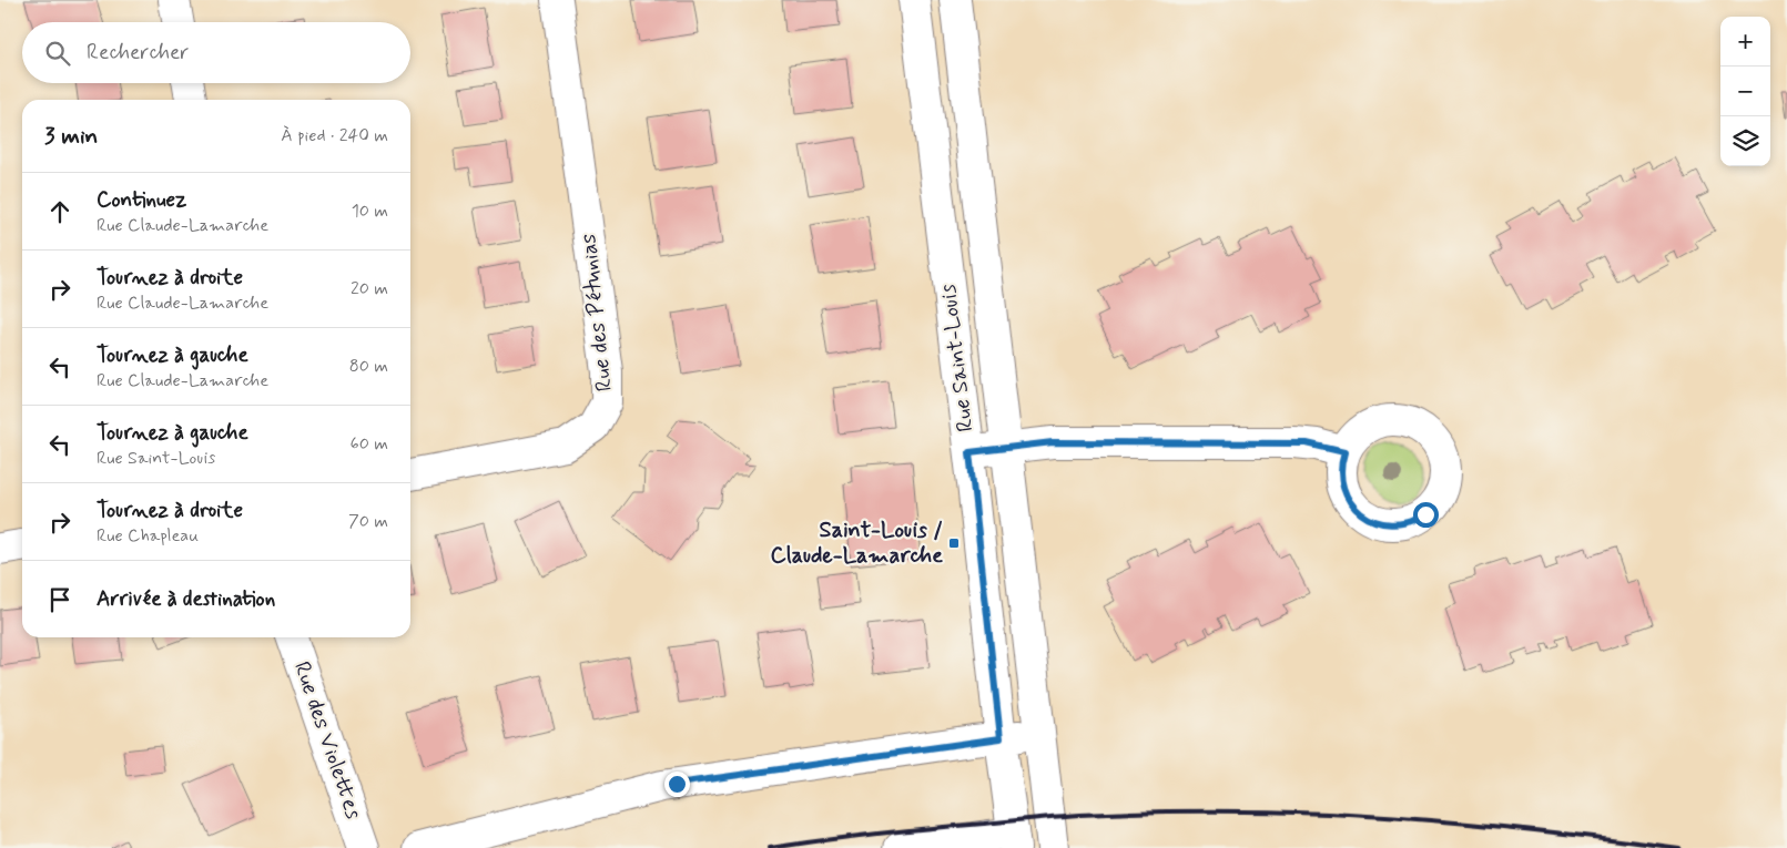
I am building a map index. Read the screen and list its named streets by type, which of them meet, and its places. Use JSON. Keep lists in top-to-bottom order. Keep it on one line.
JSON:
{"streets":{"street":["Rue des Pétunias","Rue Saint-Louis","Rue des Violettes"]},"places":{"transit":["Saint-Louis / Claude-Lamarche"]},"page":{"map_buttons":["+","−"],"search":"Rechercher","heading":["3 min","À pied · 240 m"],"list":[["Continuez","Rue Claude-Lamarche","10 m"],["Tournez à droite","Rue Claude-Lamarche","20 m"],["Tournez à gauche","Rue Claude-Lamarche","80 m"],["Tournez à gauche","Rue Saint-Louis","60 m"],["Tournez à droite","Rue Chapleau","70 m"],"Arrivée à destination"]}}
